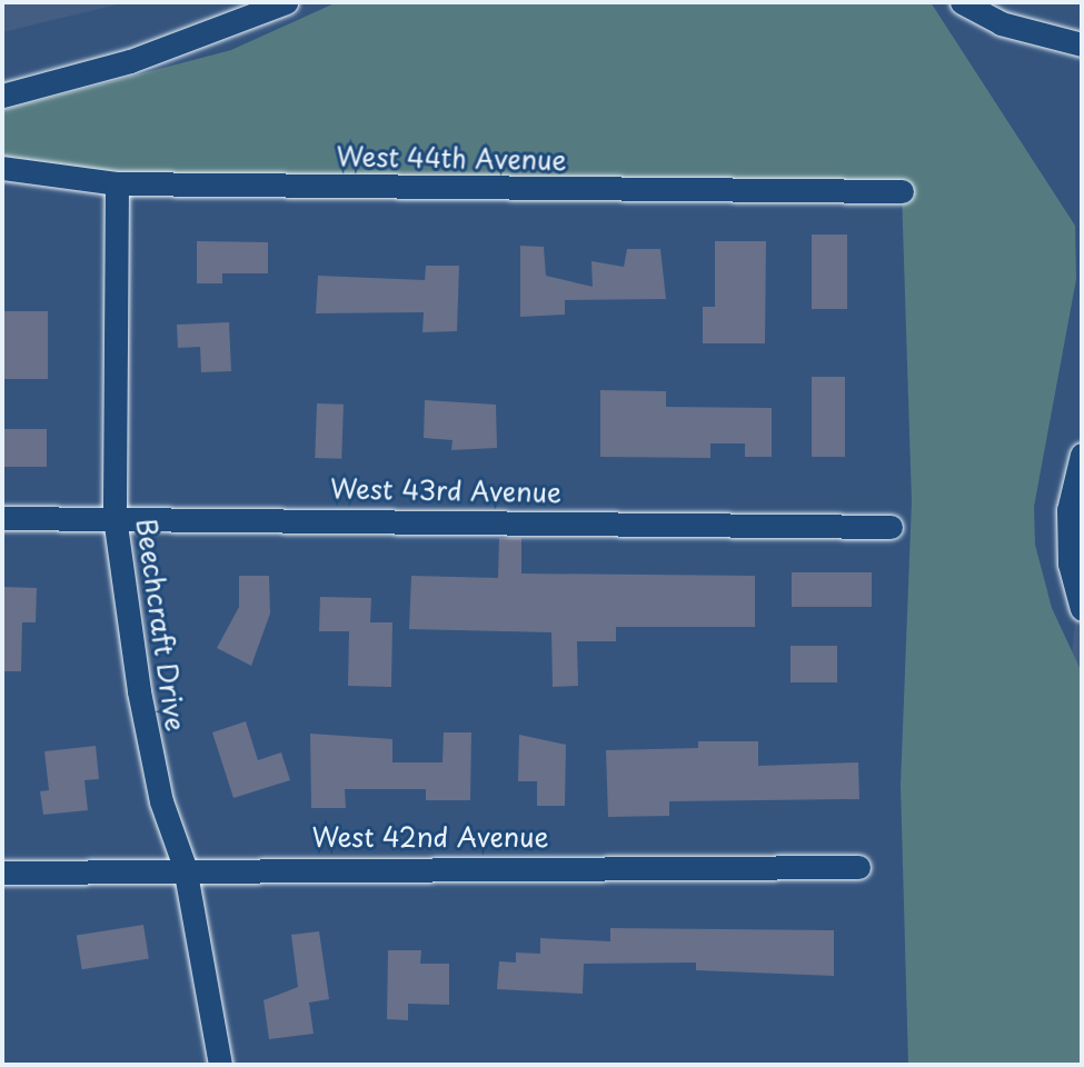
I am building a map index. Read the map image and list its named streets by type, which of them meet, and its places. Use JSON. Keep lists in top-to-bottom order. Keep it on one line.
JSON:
{"streets":{"street":["West 44th Avenue","West 43rd Avenue","Beechcraft Drive","West 42nd Avenue"]},"crossings":[["West 44th Avenue","Beechcraft Drive"],["West 43rd Avenue","Beechcraft Drive"],["Beechcraft Drive","West 42nd Avenue"]]}
